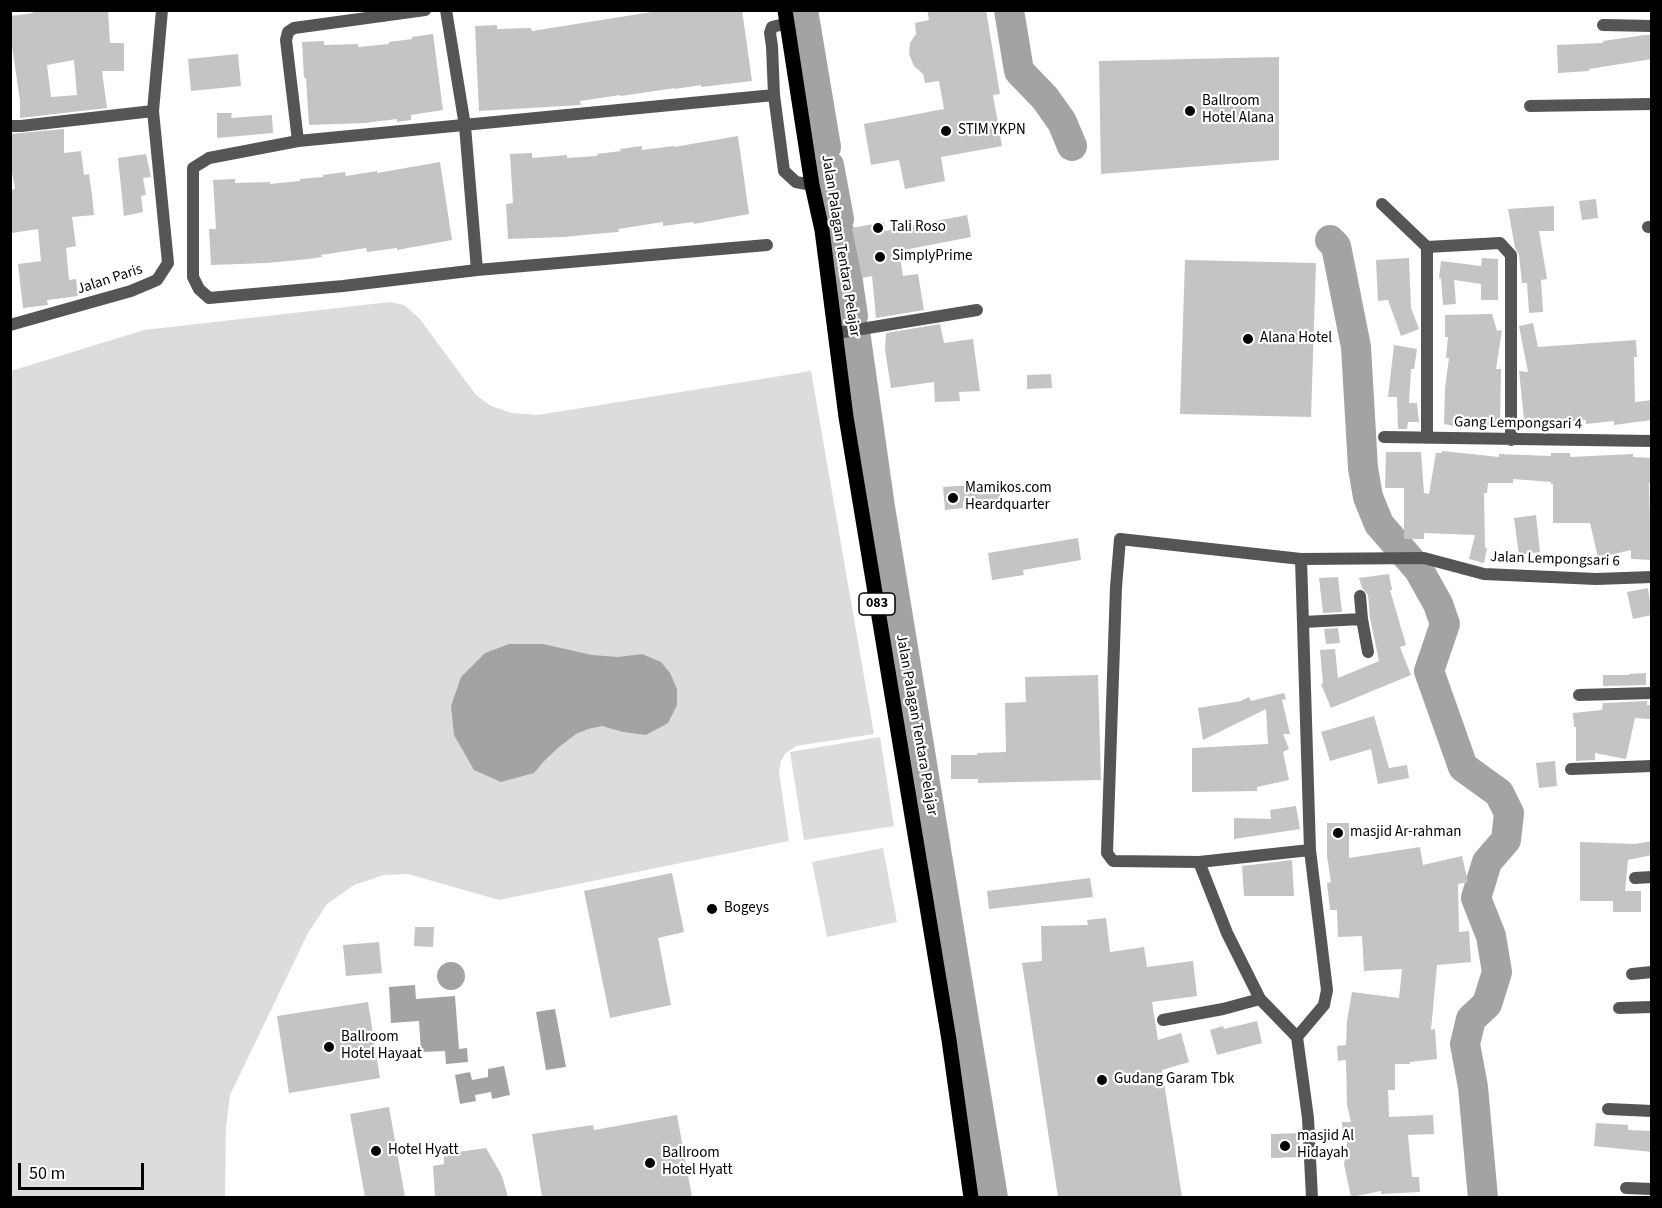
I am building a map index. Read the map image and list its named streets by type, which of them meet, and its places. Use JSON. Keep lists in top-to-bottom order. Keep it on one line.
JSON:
{"streets":{"main road":["Jalan Palagan Tentara Pelajar","083"],"street":["Jalan Paris","Gang Lempongsari 4","Jalan Lempongsari 6"]},"places":["Ballroom Hotel Alana","STIM YKPN","Tali Roso","SimplyPrime","Alana Hotel","Mamikos.com Heardquarter","masjid Ar-rahman","Bogeys","Ballroom Hotel Hayaat","Gudang Garam Tbk","masjid Al Hidayah","Hotel Hyatt","Ballroom Hotel Hyatt"],"scale_bar":"50 m"}
